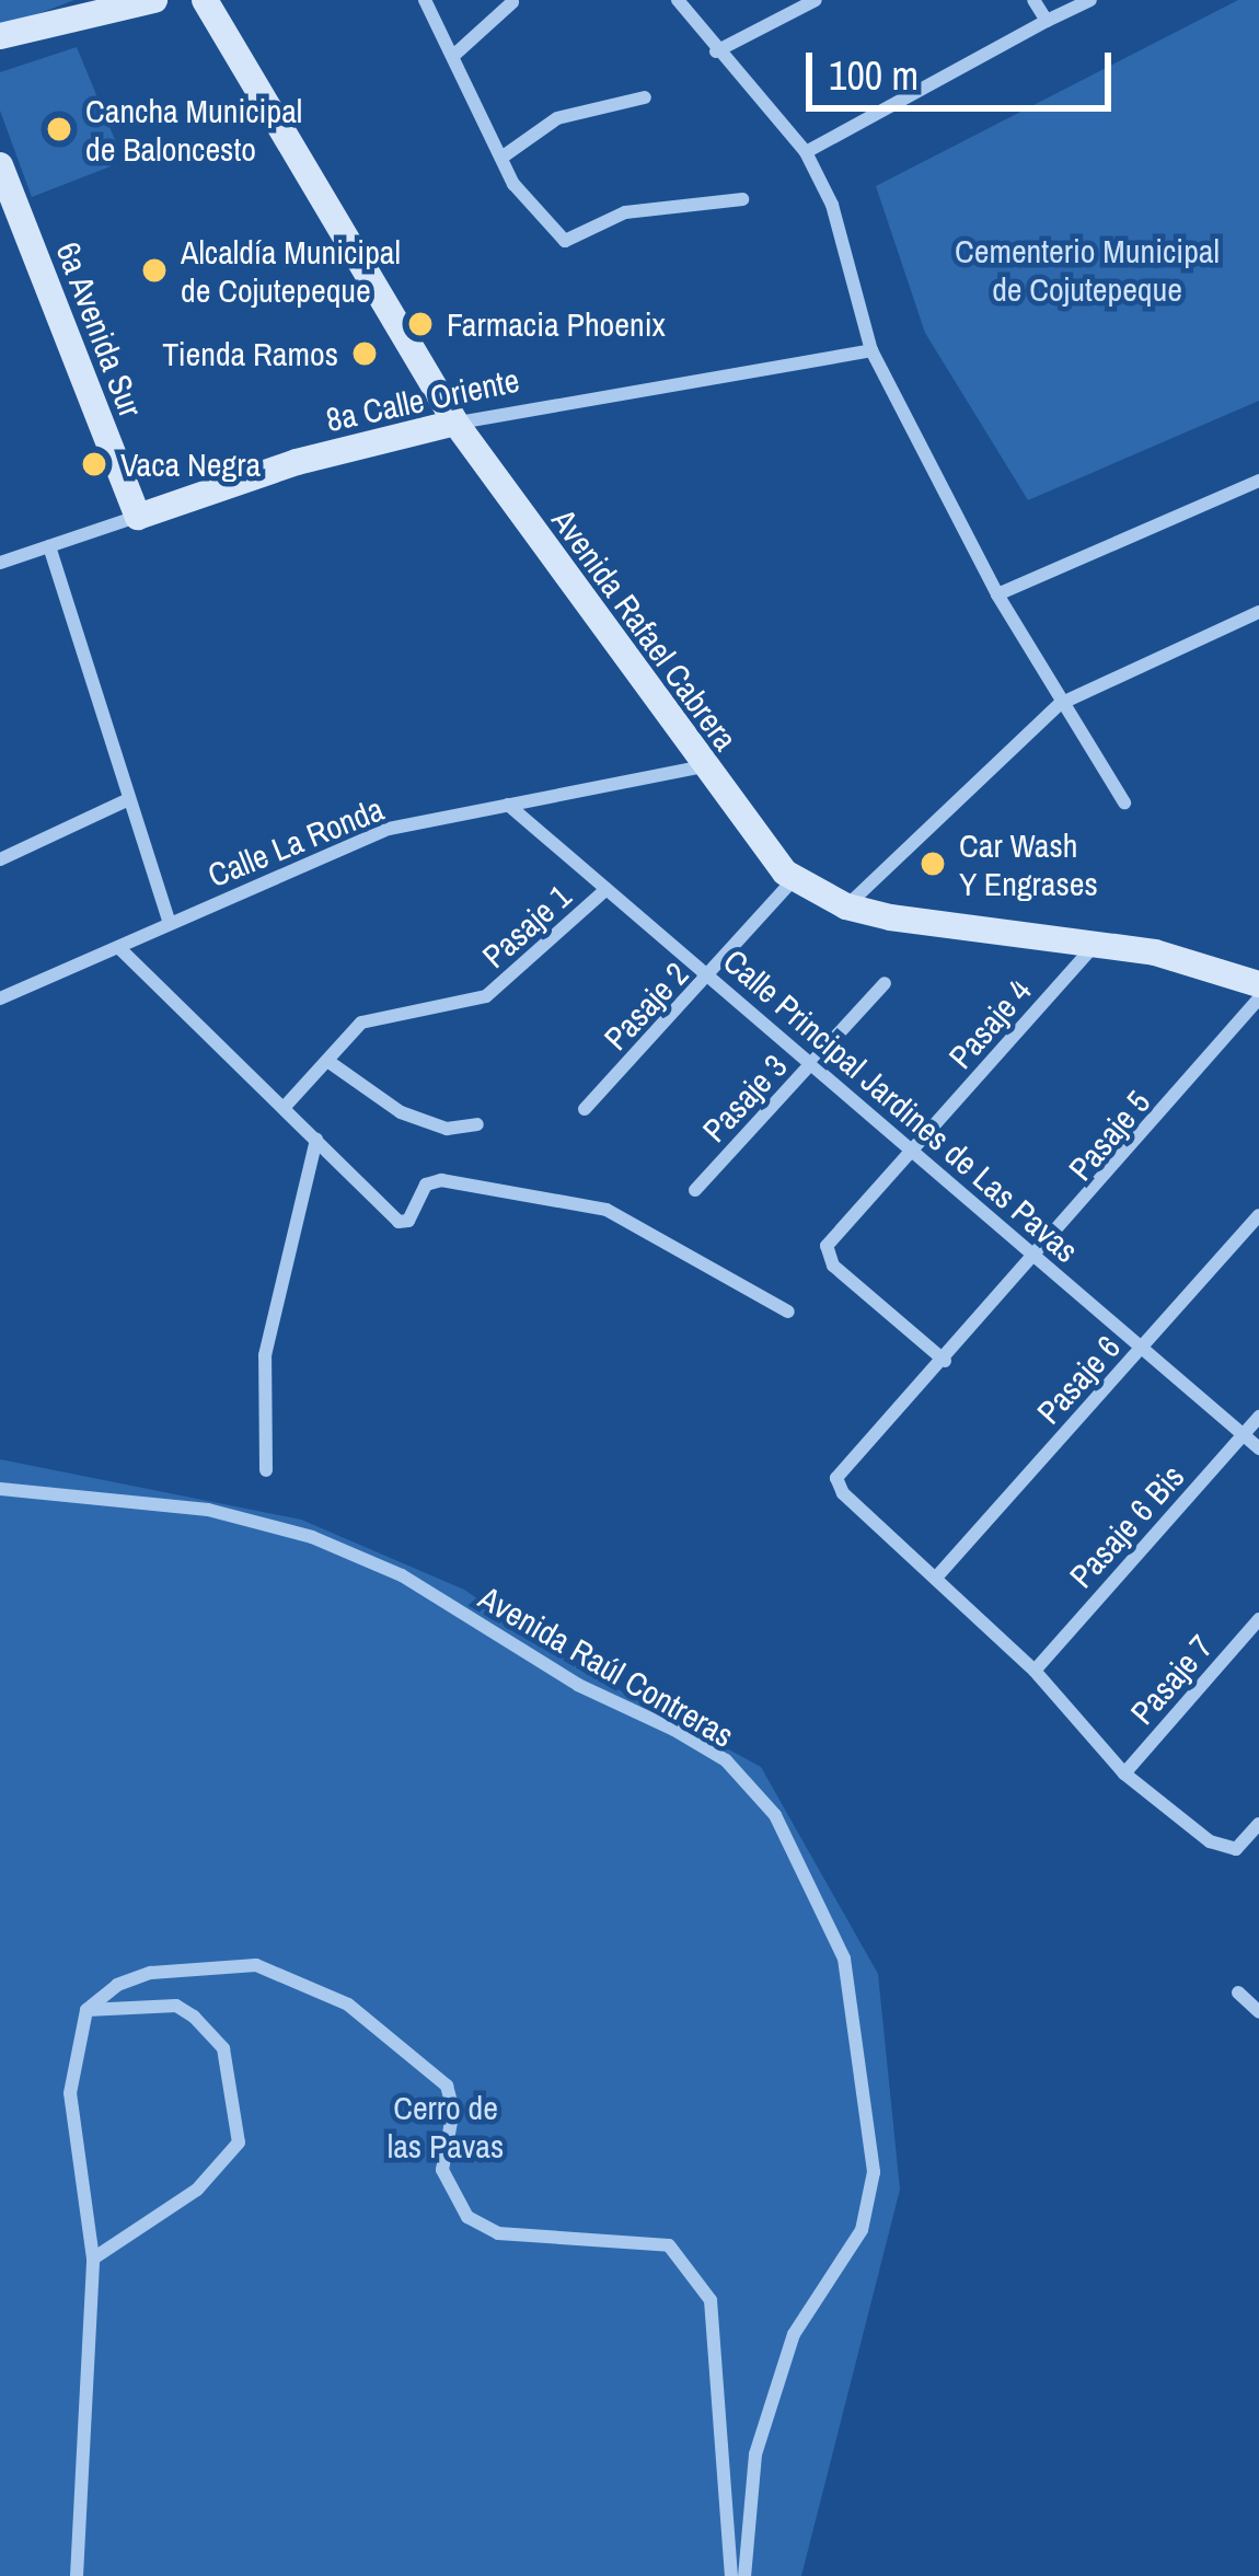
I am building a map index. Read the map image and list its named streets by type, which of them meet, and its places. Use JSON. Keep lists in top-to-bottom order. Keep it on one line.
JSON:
{"streets":{"main road":["6a Avenida Sur","8a Calle Oriente","Avenida Rafael Cabrera"],"street":["Calle La Ronda","Pasaje 1","Pasaje 2","Pasaje 4","Pasaje 3","Calle Principal Jardines de Las Pavas","Pasaje 5","Pasaje 6","Pasaje 6 Bis","Avenida Raúl Contreras","Pasaje 7"]},"crossings":[["6a Avenida Sur","8a Calle Oriente"],["8a Calle Oriente","Avenida Rafael Cabrera"],["Avenida Rafael Cabrera","Calle La Ronda"],["Avenida Rafael Cabrera","Pasaje 2"],["Avenida Rafael Cabrera","Pasaje 4"],["Calle La Ronda","Calle Principal Jardines de Las Pavas"],["Pasaje 1","Calle Principal Jardines de Las Pavas"],["Pasaje 2","Calle Principal Jardines de Las Pavas"],["Pasaje 4","Calle Principal Jardines de Las Pavas"],["Pasaje 4","Pasaje 5"],["Pasaje 3","Calle Principal Jardines de Las Pavas"],["Calle Principal Jardines de Las Pavas","Pasaje 5"],["Calle Principal Jardines de Las Pavas","Pasaje 6"],["Calle Principal Jardines de Las Pavas","Pasaje 6 Bis"],["Pasaje 5","Pasaje 6"]],"parks":["Cementerio Municipal de Cojutepeque","Cerro de las Pavas"],"places":["Cancha Municipal de Baloncesto","Alcaldía Municipal de Cojutepeque","Farmacia Phoenix","Tienda Ramos","Vaca Negra","Car Wash Y Engrases"],"scale_bar":"100 m"}
